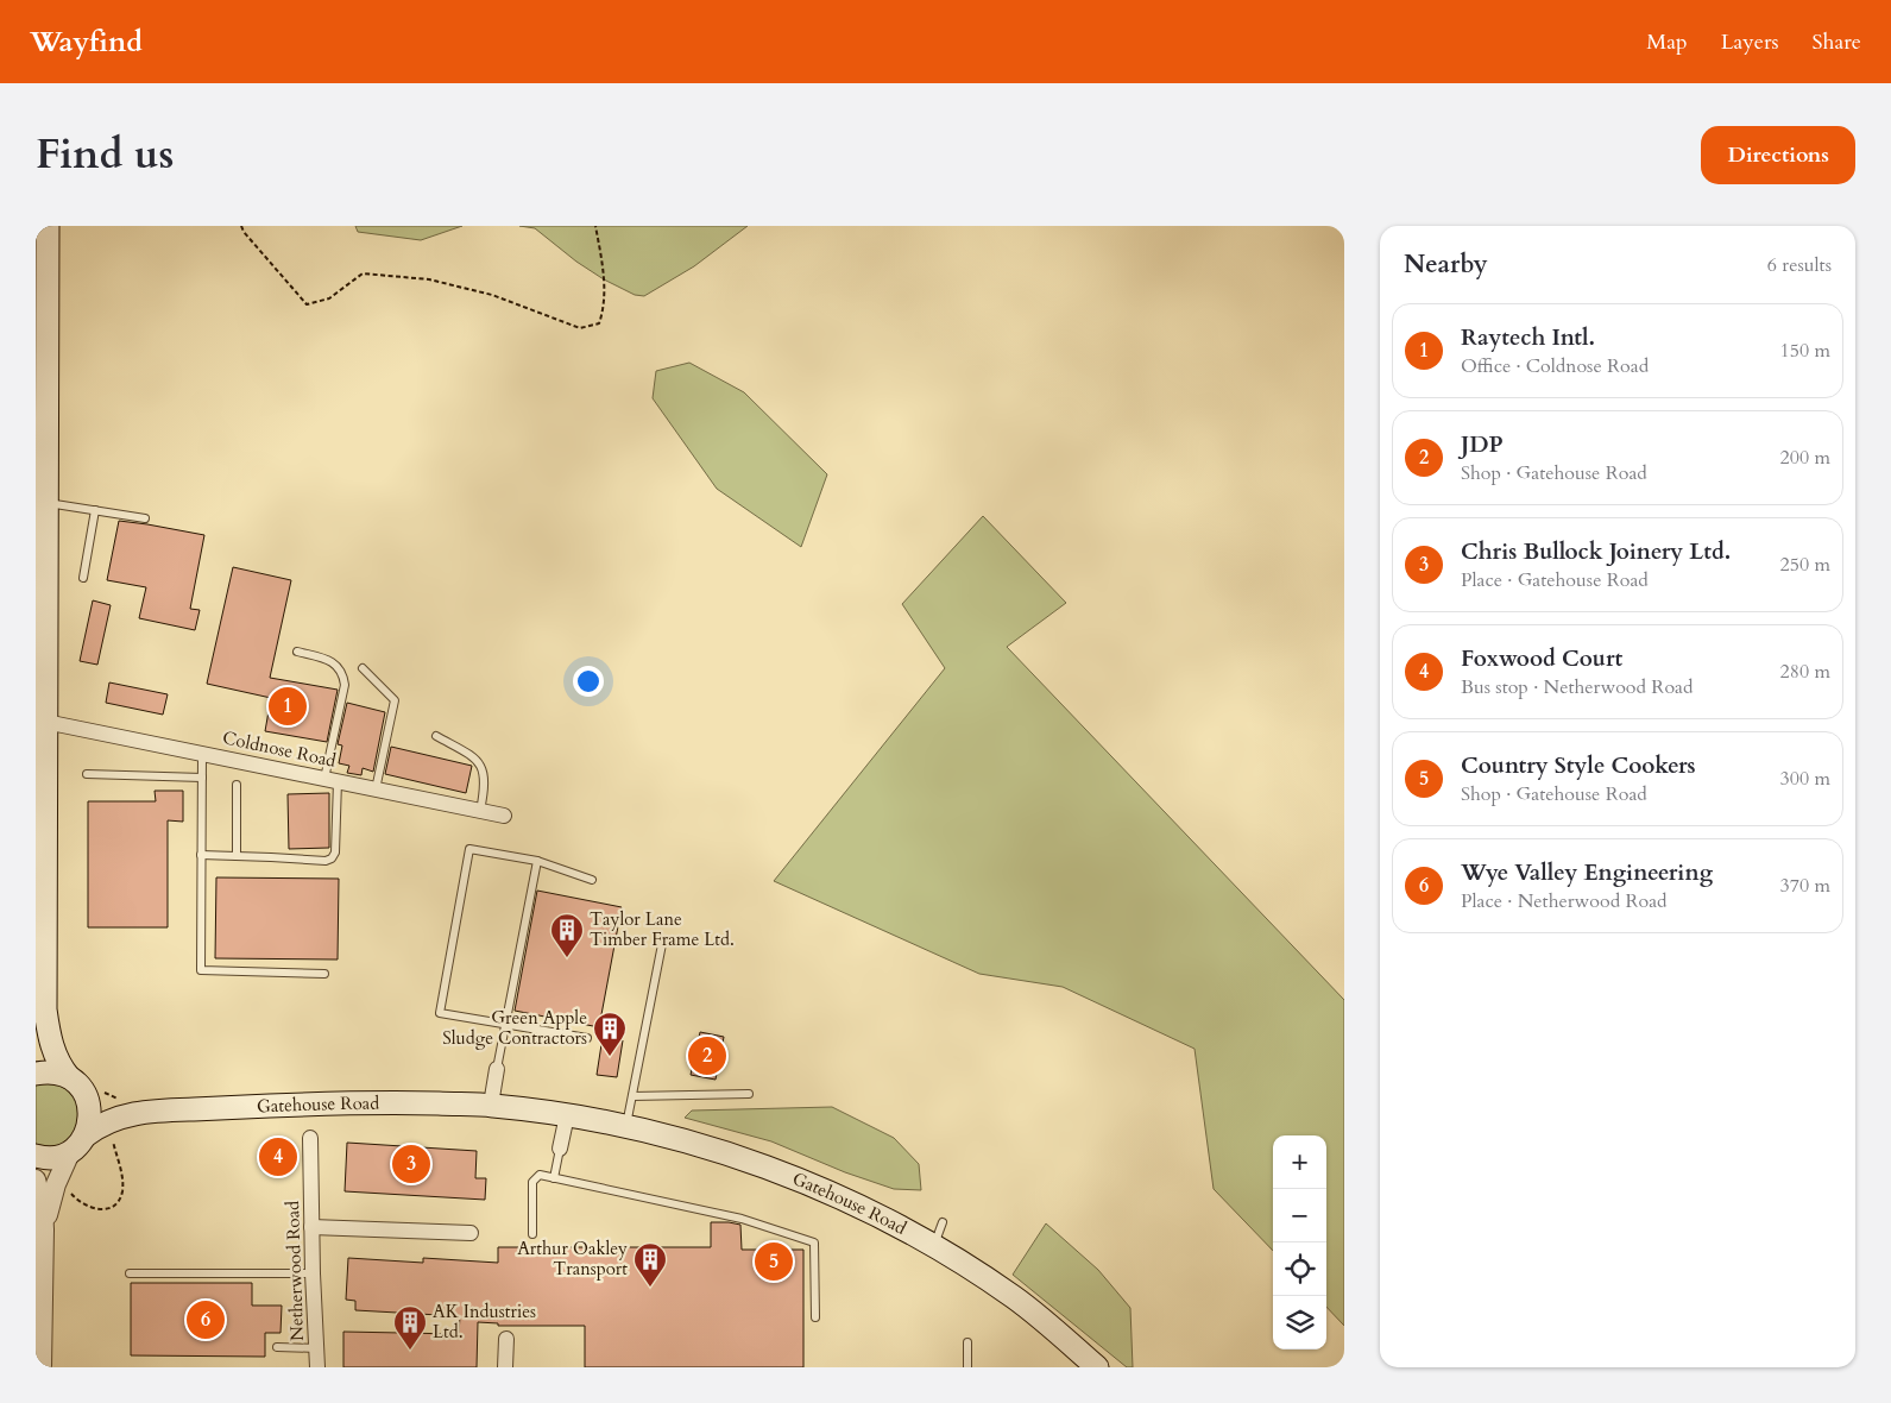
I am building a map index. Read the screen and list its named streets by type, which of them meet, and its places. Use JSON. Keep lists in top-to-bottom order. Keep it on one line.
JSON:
{"streets":{"main road":["Gatehouse Road"],"street":["Coldnose Road","Netherwood Road"]},"places":{"building":["Taylor Lane Timber Frame Ltd.","Green Apple Sludge Contractors","Arthur Oakley Transport","AK Industries Ltd."]},"page":{"header":"Wayfind","nav":["Map","Layers","Share"],"title":"Find us","buttons":"Directions","heading":["Nearby","6 results"],"list":[{"mark":"1","name":"Raytech Intl.","note":"Office · Coldnose Road","value":"150 m"},{"mark":"2","name":"JDP","note":"Shop · Gatehouse Road","value":"200 m"},{"mark":"3","name":"Chris Bullock Joinery Ltd.","note":"Place · Gatehouse Road","value":"250 m"},{"mark":"4","name":"Foxwood Court","note":"Bus stop · Netherwood Road","value":"280 m"},{"mark":"5","name":"Country Style Cookers","note":"Shop · Gatehouse Road","value":"300 m"},{"mark":"6","name":"Wye Valley Engineering","note":"Place · Netherwood Road","value":"370 m"}],"pins":["1","2","4","3","5","6"],"map_buttons":["+","−"]}}
